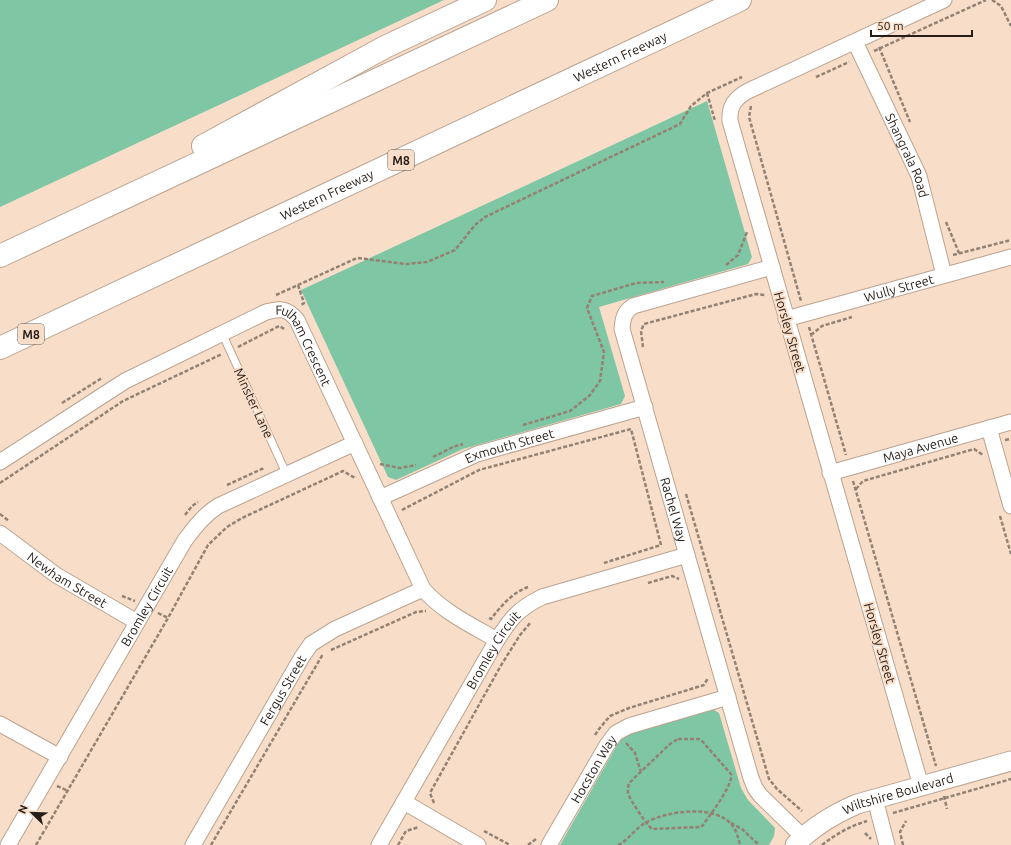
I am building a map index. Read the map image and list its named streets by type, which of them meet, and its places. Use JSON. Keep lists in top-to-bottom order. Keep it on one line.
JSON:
{"streets":{"highway":["Western Freeway","M8"],"street":["Shangrala Road","Wully Street","Horsley Street","Fulham Crescent","Exmouth Street","Maya Avenue","Rachel Way","Newham Street","Bromley Circuit","Fergus Street","Hocston Way","Wiltshire Boulevard"],"lane":["Minster Lane"]},"crossings":[["Shangrala Road","Wully Street"],["Shangrala Road","Horsley Street"],["Wully Street","Horsley Street"],["Horsley Street","Maya Avenue"],["Horsley Street","Rachel Way"],["Horsley Street","Wiltshire Boulevard"],["Fulham Crescent","Minster Lane"],["Fulham Crescent","Exmouth Street"],["Fulham Crescent","Bromley Circuit"],["Fulham Crescent","Fergus Street"],["Minster Lane","Bromley Circuit"],["Exmouth Street","Rachel Way"],["Rachel Way","Bromley Circuit"],["Rachel Way","Hocston Way"],["Rachel Way","Wiltshire Boulevard"],["Newham Street","Bromley Circuit"]],"scale_bar":"50 m","north":"top left"}
